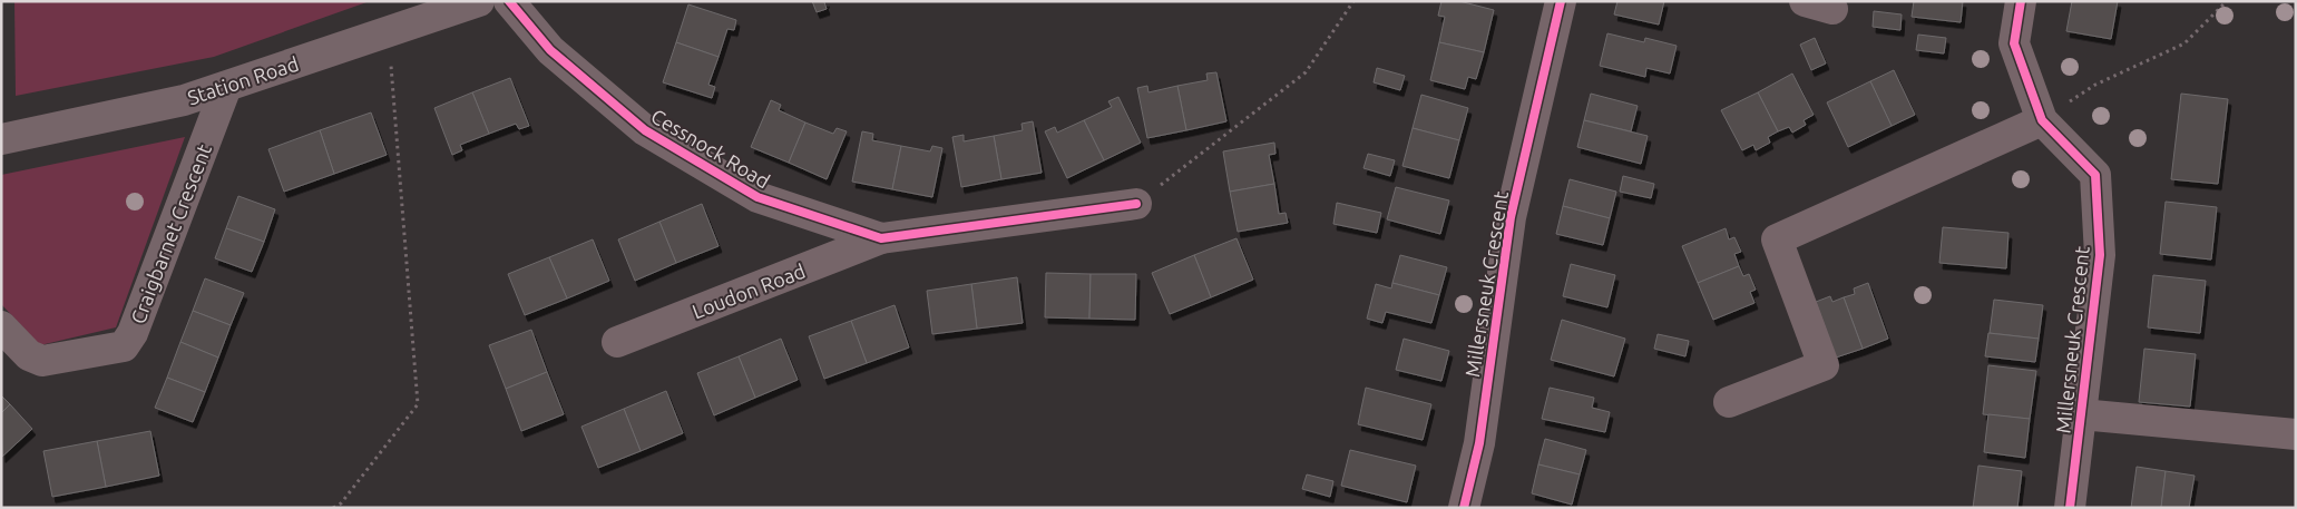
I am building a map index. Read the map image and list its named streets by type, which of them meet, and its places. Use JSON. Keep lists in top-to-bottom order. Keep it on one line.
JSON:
{"streets":{"street":["Station Road","Cessnock Road","Craigbarnet Crescent","Millersneuk Crescent","Loudon Road"]},"crossings":[["Station Road","Craigbarnet Crescent"],["Cessnock Road","Loudon Road"]]}
